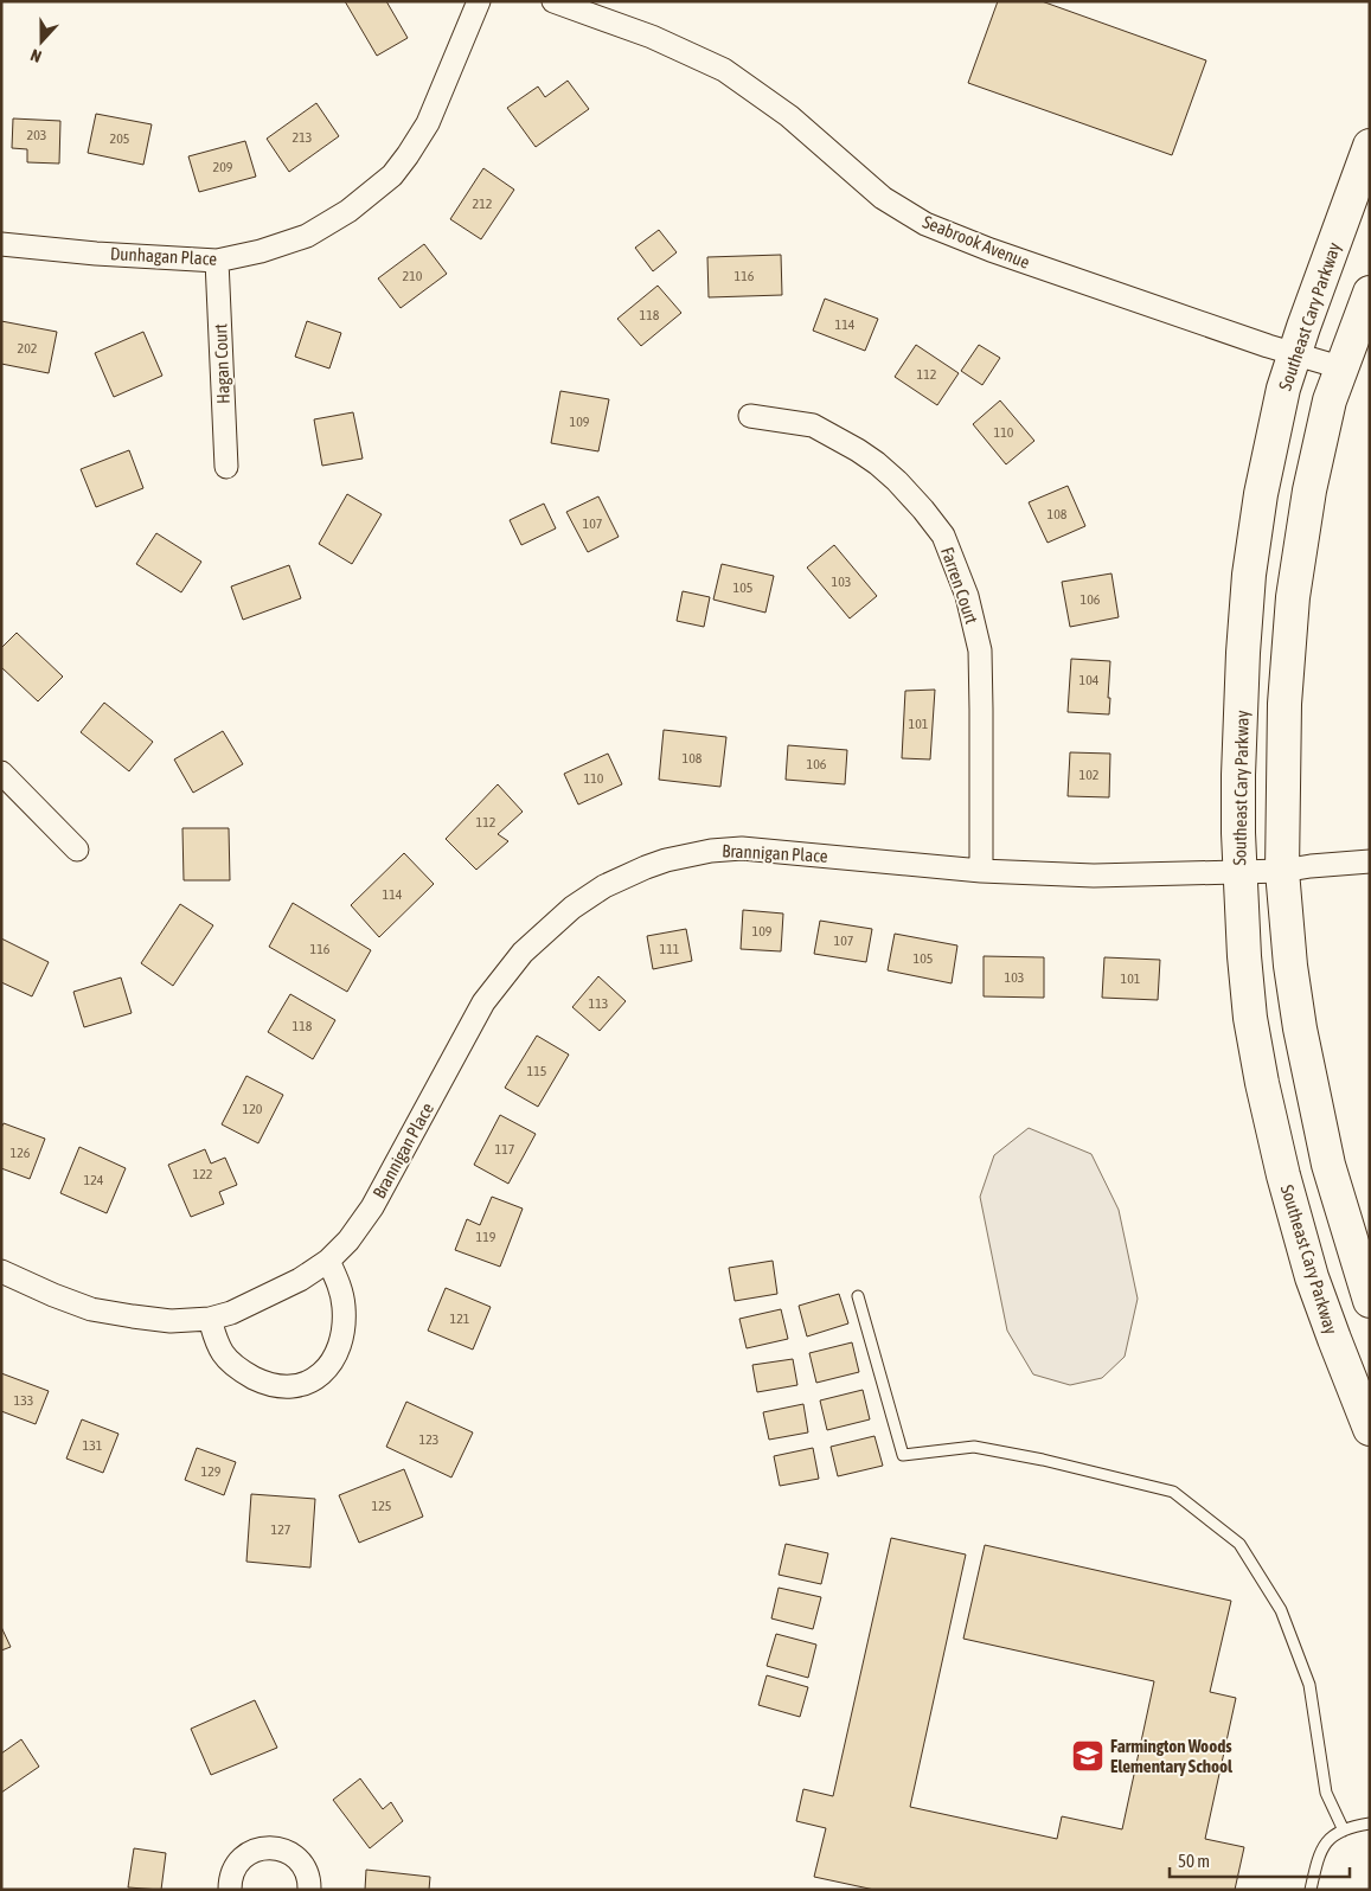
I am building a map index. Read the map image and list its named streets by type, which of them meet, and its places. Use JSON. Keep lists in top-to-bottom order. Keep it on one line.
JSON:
{"streets":{"main road":["Southeast Cary Parkway"],"street":["Seabrook Avenue","Dunhagan Place","Hagan Court","Farren Court","Brannigan Place"]},"crossings":[["Seabrook Avenue","Southeast Cary Parkway"],["Dunhagan Place","Hagan Court"],["Southeast Cary Parkway","Brannigan Place"],["Farren Court","Brannigan Place"]],"places":{"school or university":["Farmington Woods Elementary School"]},"house_numbers":["203","213","205","209","212","210","116","118","114","202","112","109","110","108","107","103","105","106","104","101","108","106","102","110","112","114","109","107","116","111","105","103","101","113","118","115","120","117","126","122","124","119","121","133","123","131","129","125","127"],"scale_bar":"50 m","north":"bottom"}
